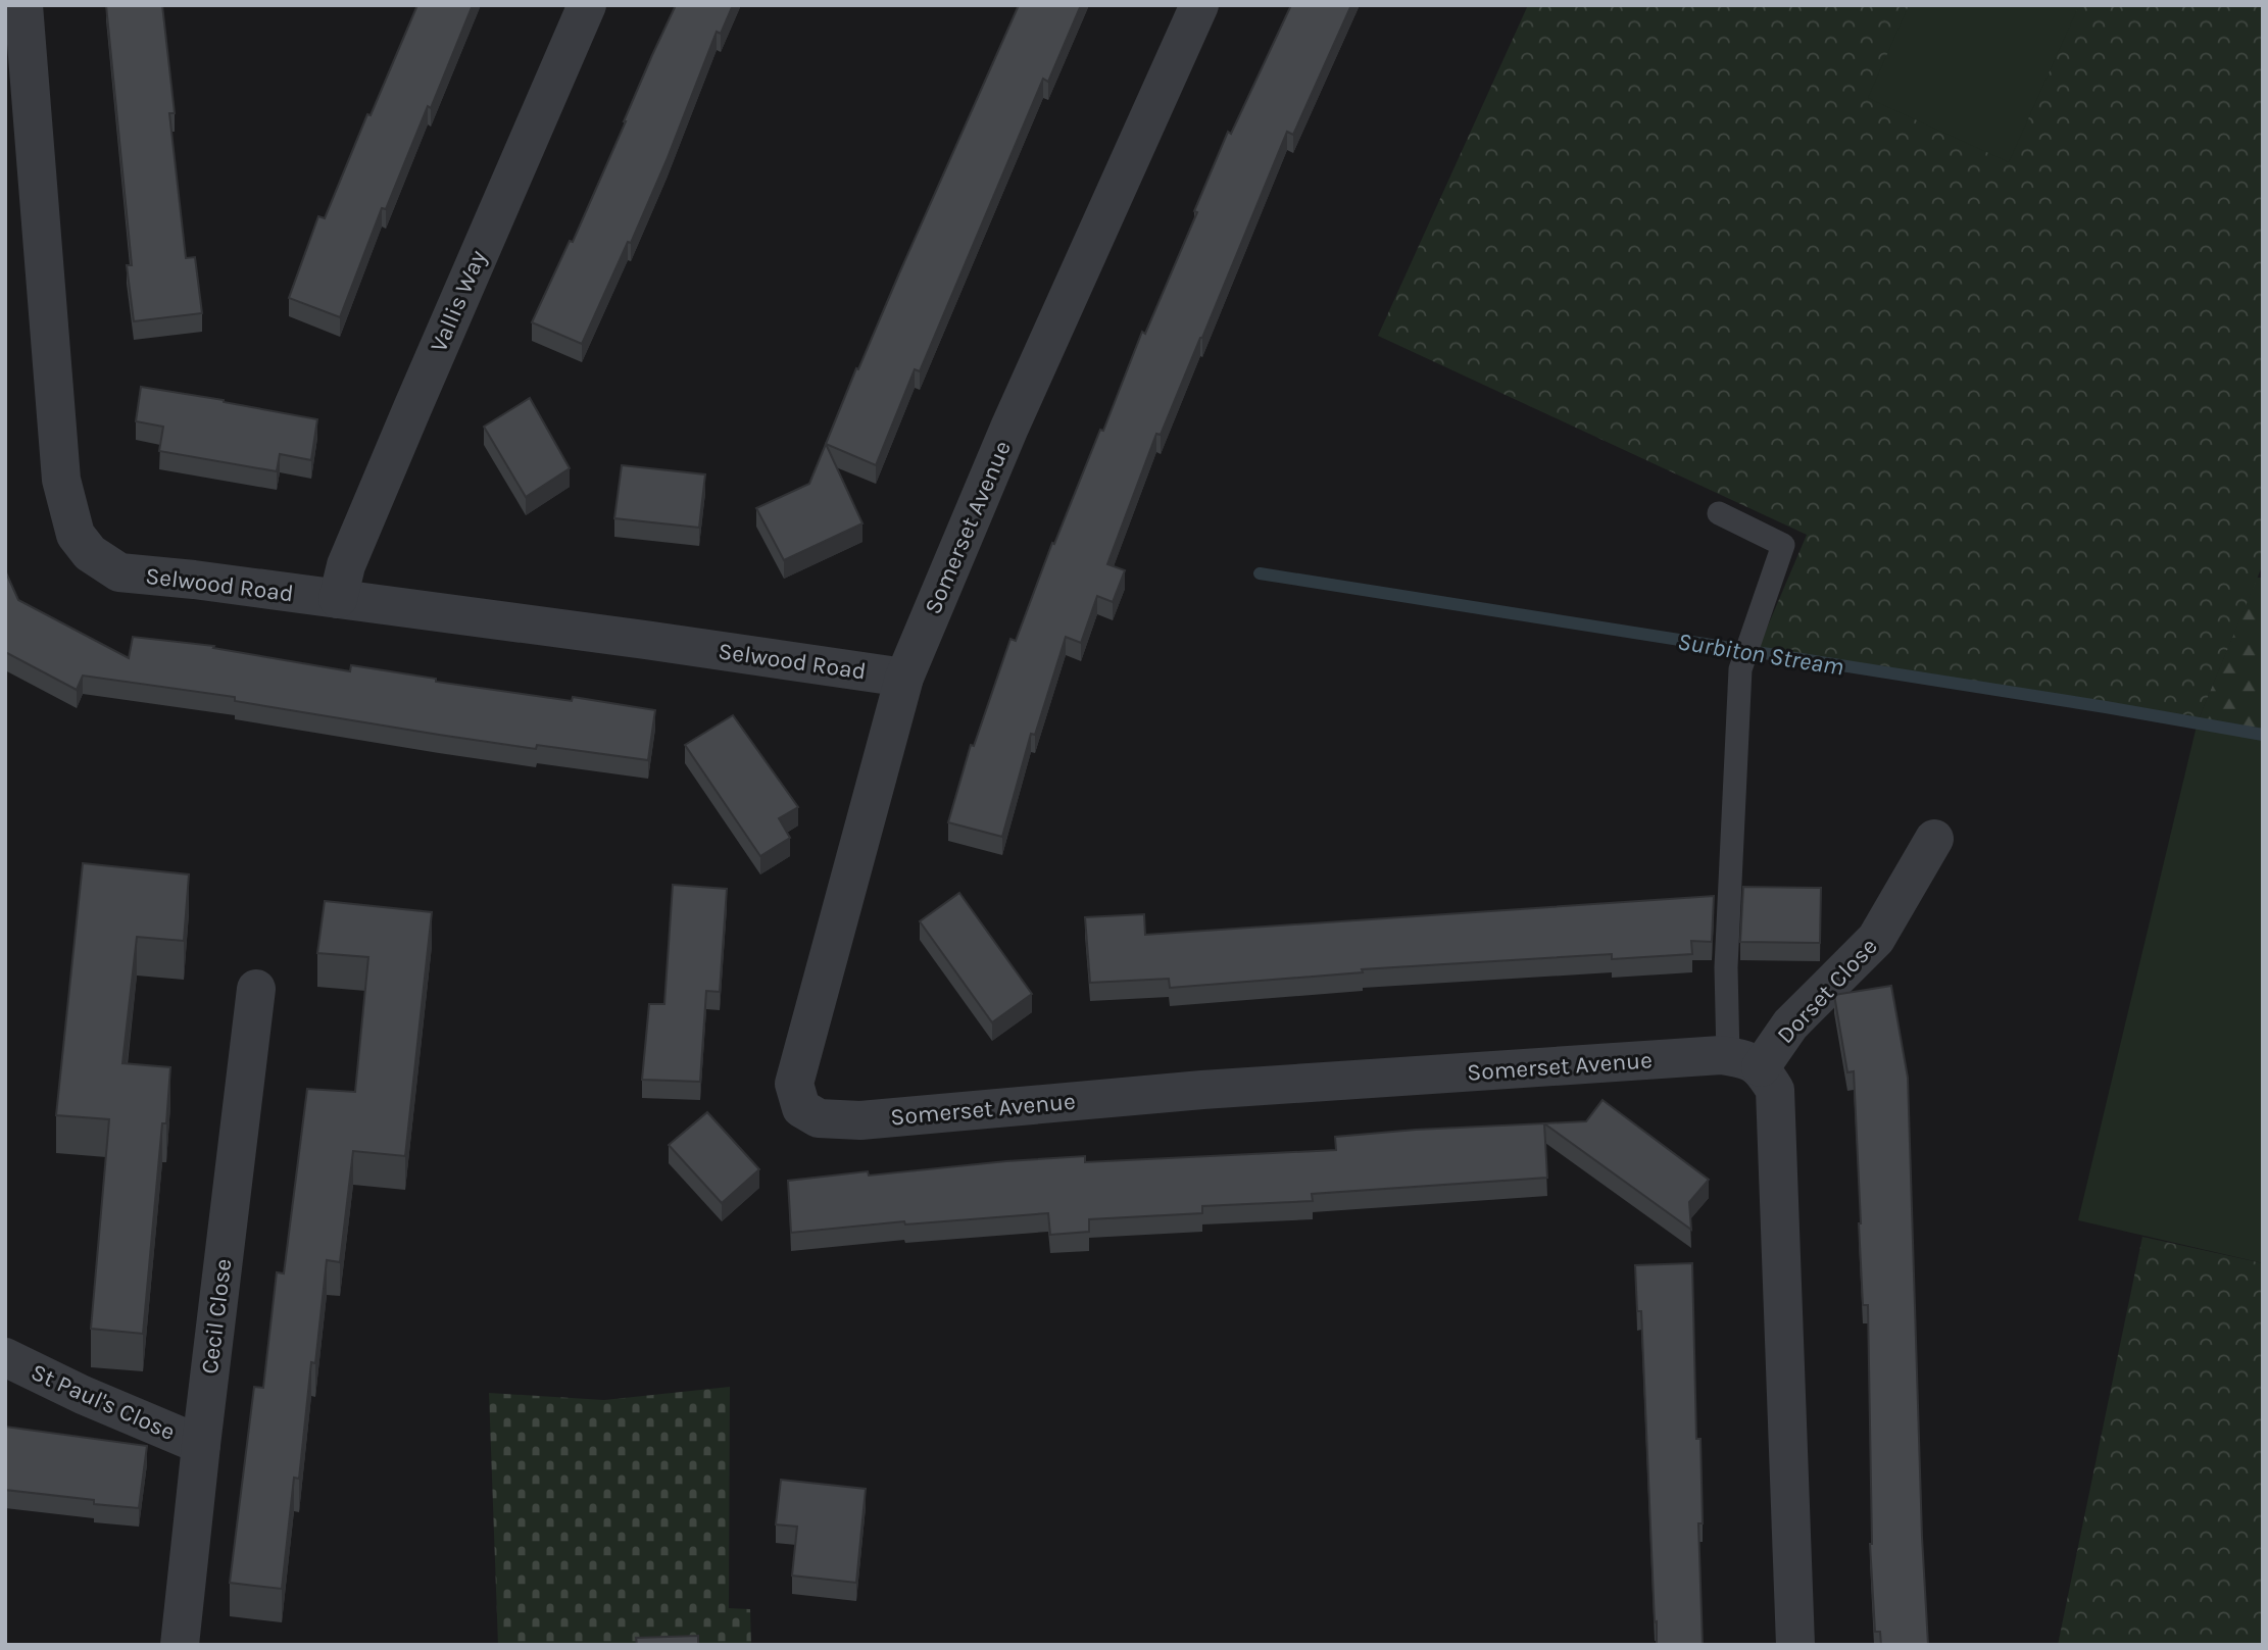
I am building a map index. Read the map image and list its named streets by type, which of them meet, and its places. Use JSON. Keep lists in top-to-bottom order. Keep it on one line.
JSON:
{"streets":{"street":["Vallis Way","Somerset Avenue","Selwood Road","Dorset Close","Cecil Close","St Paul's Close"]},"crossings":[["Vallis Way","Selwood Road"],["Somerset Avenue","Selwood Road"],["Somerset Avenue","Dorset Close"],["Cecil Close","St Paul's Close"]],"water":["Surbiton Stream"]}
